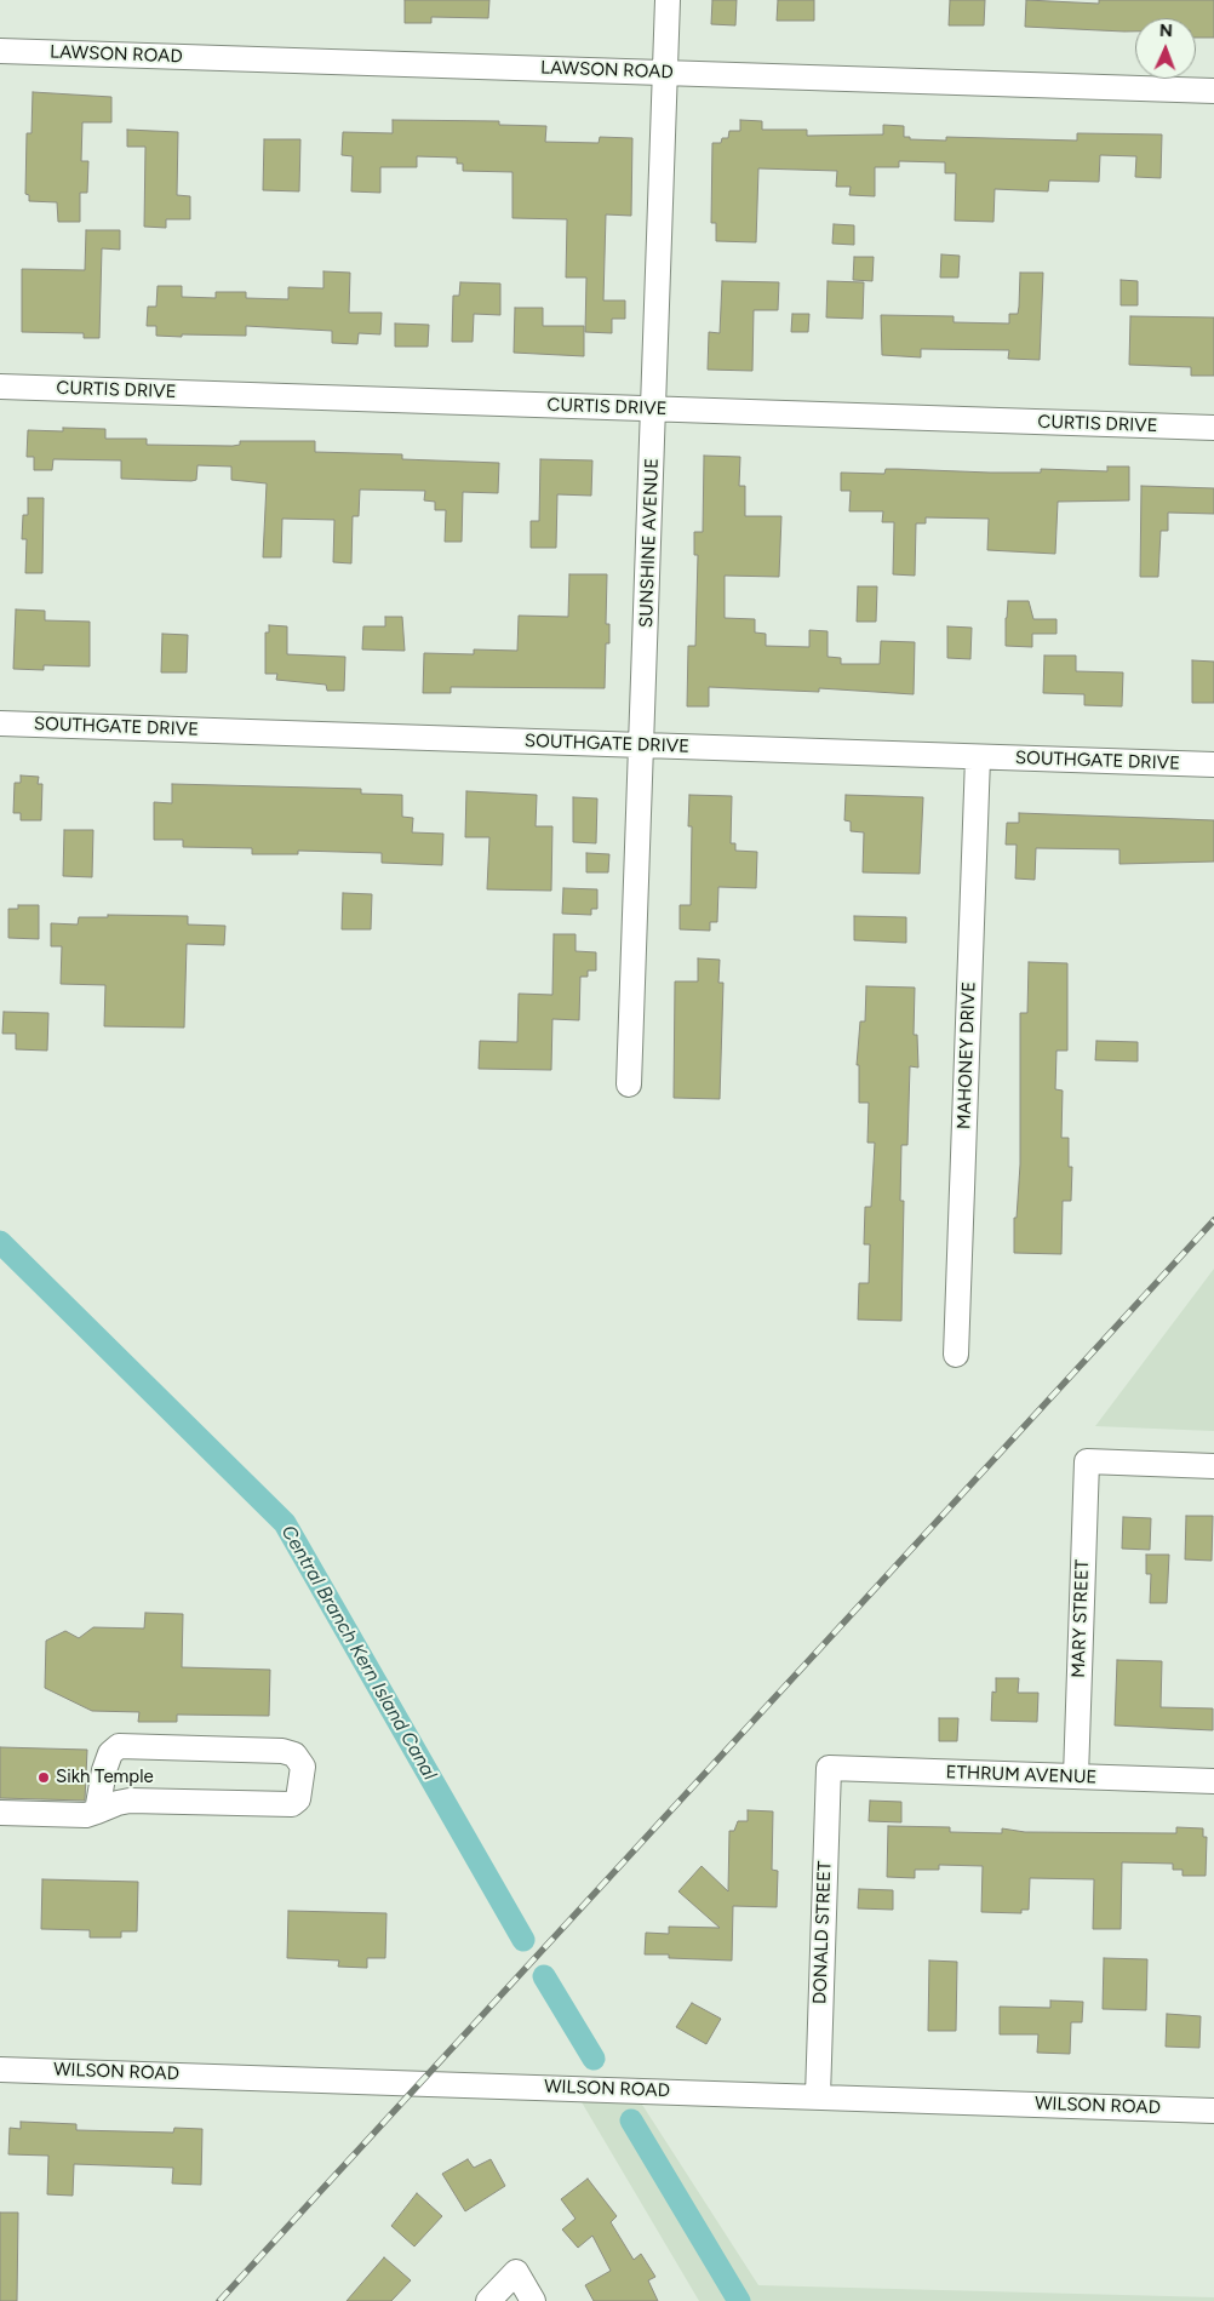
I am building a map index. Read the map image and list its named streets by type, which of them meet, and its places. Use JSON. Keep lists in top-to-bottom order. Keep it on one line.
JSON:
{"streets":{"street":["LAWSON ROAD","CURTIS DRIVE","SUNSHINE AVENUE","SOUTHGATE DRIVE","MAHONEY DRIVE","MARY STREET","ETHRUM AVENUE","DONALD STREET","WILSON ROAD"]},"crossings":[["LAWSON ROAD","SUNSHINE AVENUE"],["CURTIS DRIVE","SUNSHINE AVENUE"],["SUNSHINE AVENUE","SOUTHGATE DRIVE"],["SOUTHGATE DRIVE","MAHONEY DRIVE"],["MARY STREET","ETHRUM AVENUE"],["ETHRUM AVENUE","DONALD STREET"],["DONALD STREET","WILSON ROAD"]],"water":["Central Branch Kern Island Canal"],"places":["Sikh Temple"],"north":"top"}
